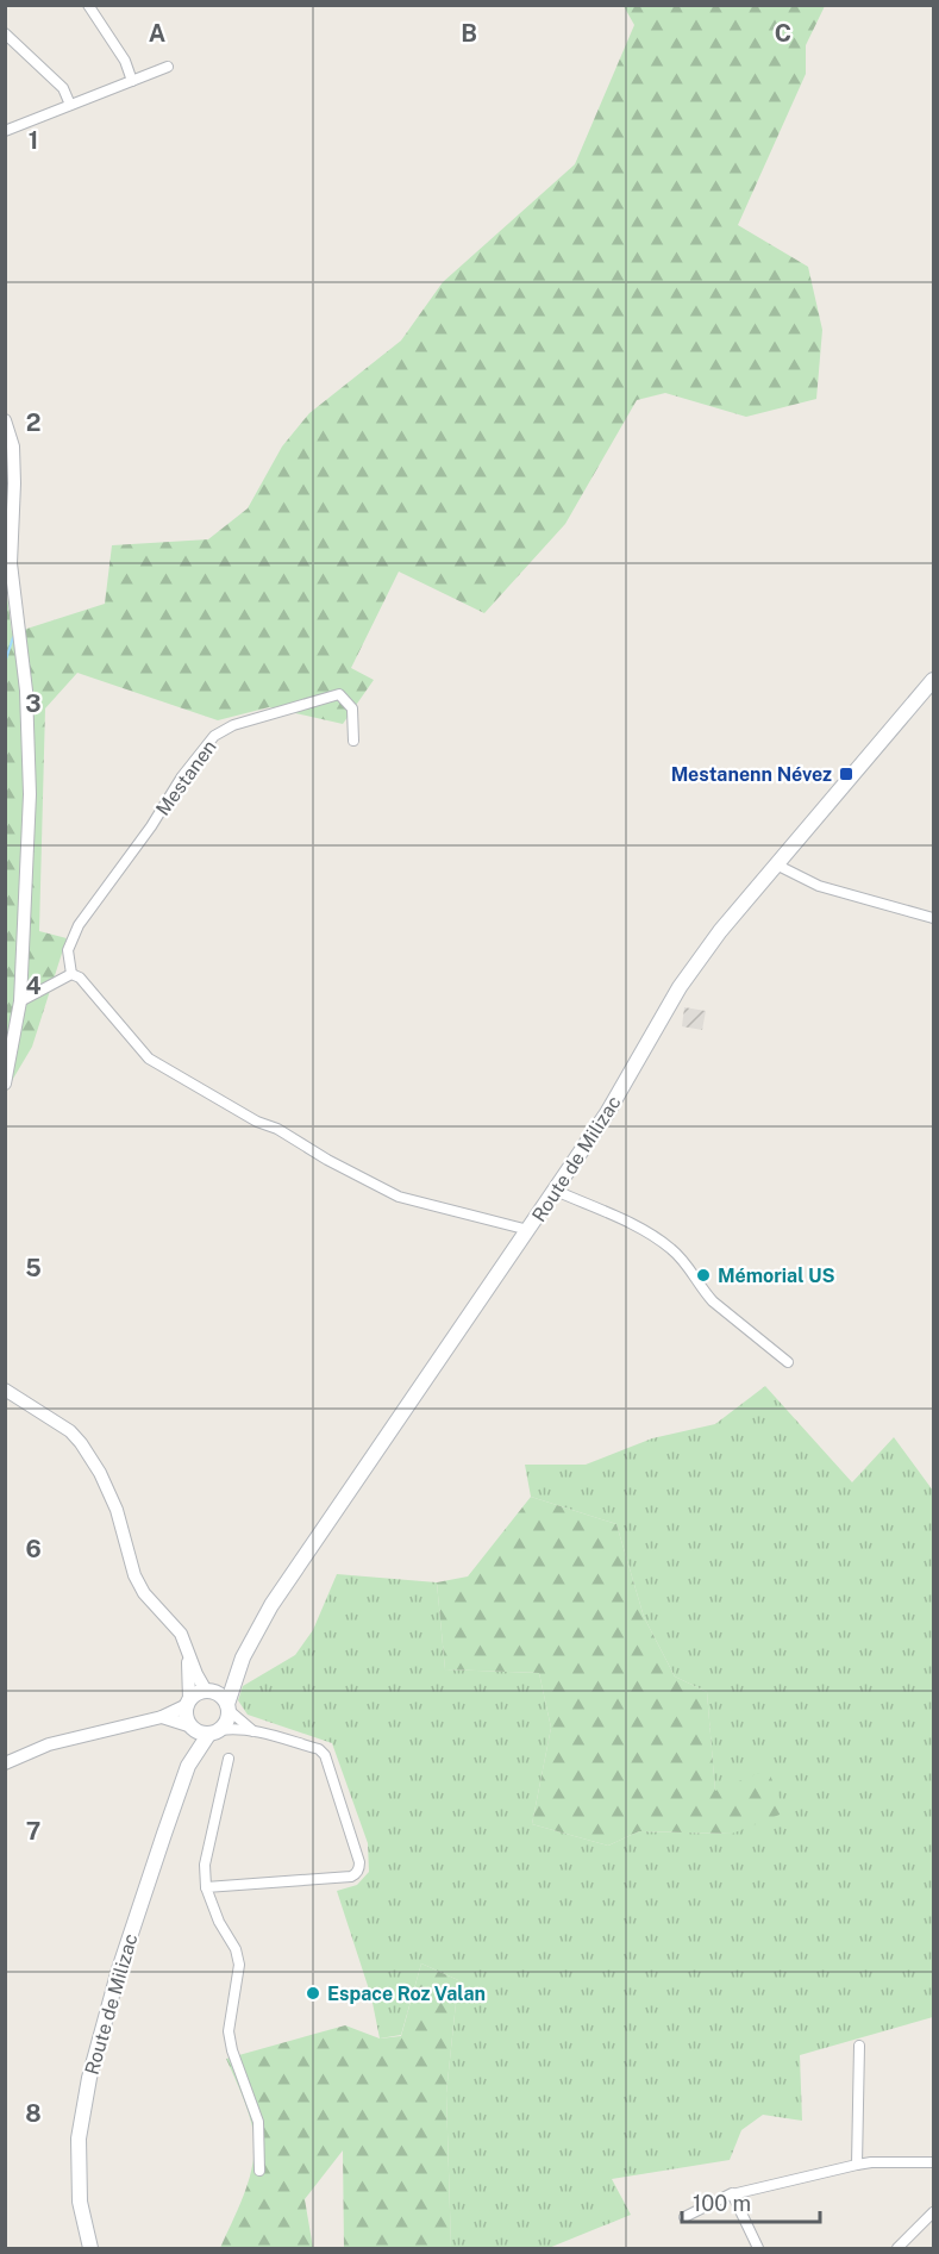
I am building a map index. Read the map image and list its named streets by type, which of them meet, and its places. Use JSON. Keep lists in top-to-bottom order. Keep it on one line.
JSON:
{"streets":{"main road":["Route de Milizac"],"street":["Mestanen"]},"places":{"transit":["Mestanenn Névez"],"other":["Mémorial US","Espace Roz Valan"]},"scale_bar":"100 m","grid":{"columns":["A","B","C"],"rows":["1","2","3","4","5","6","7","8"]}}
